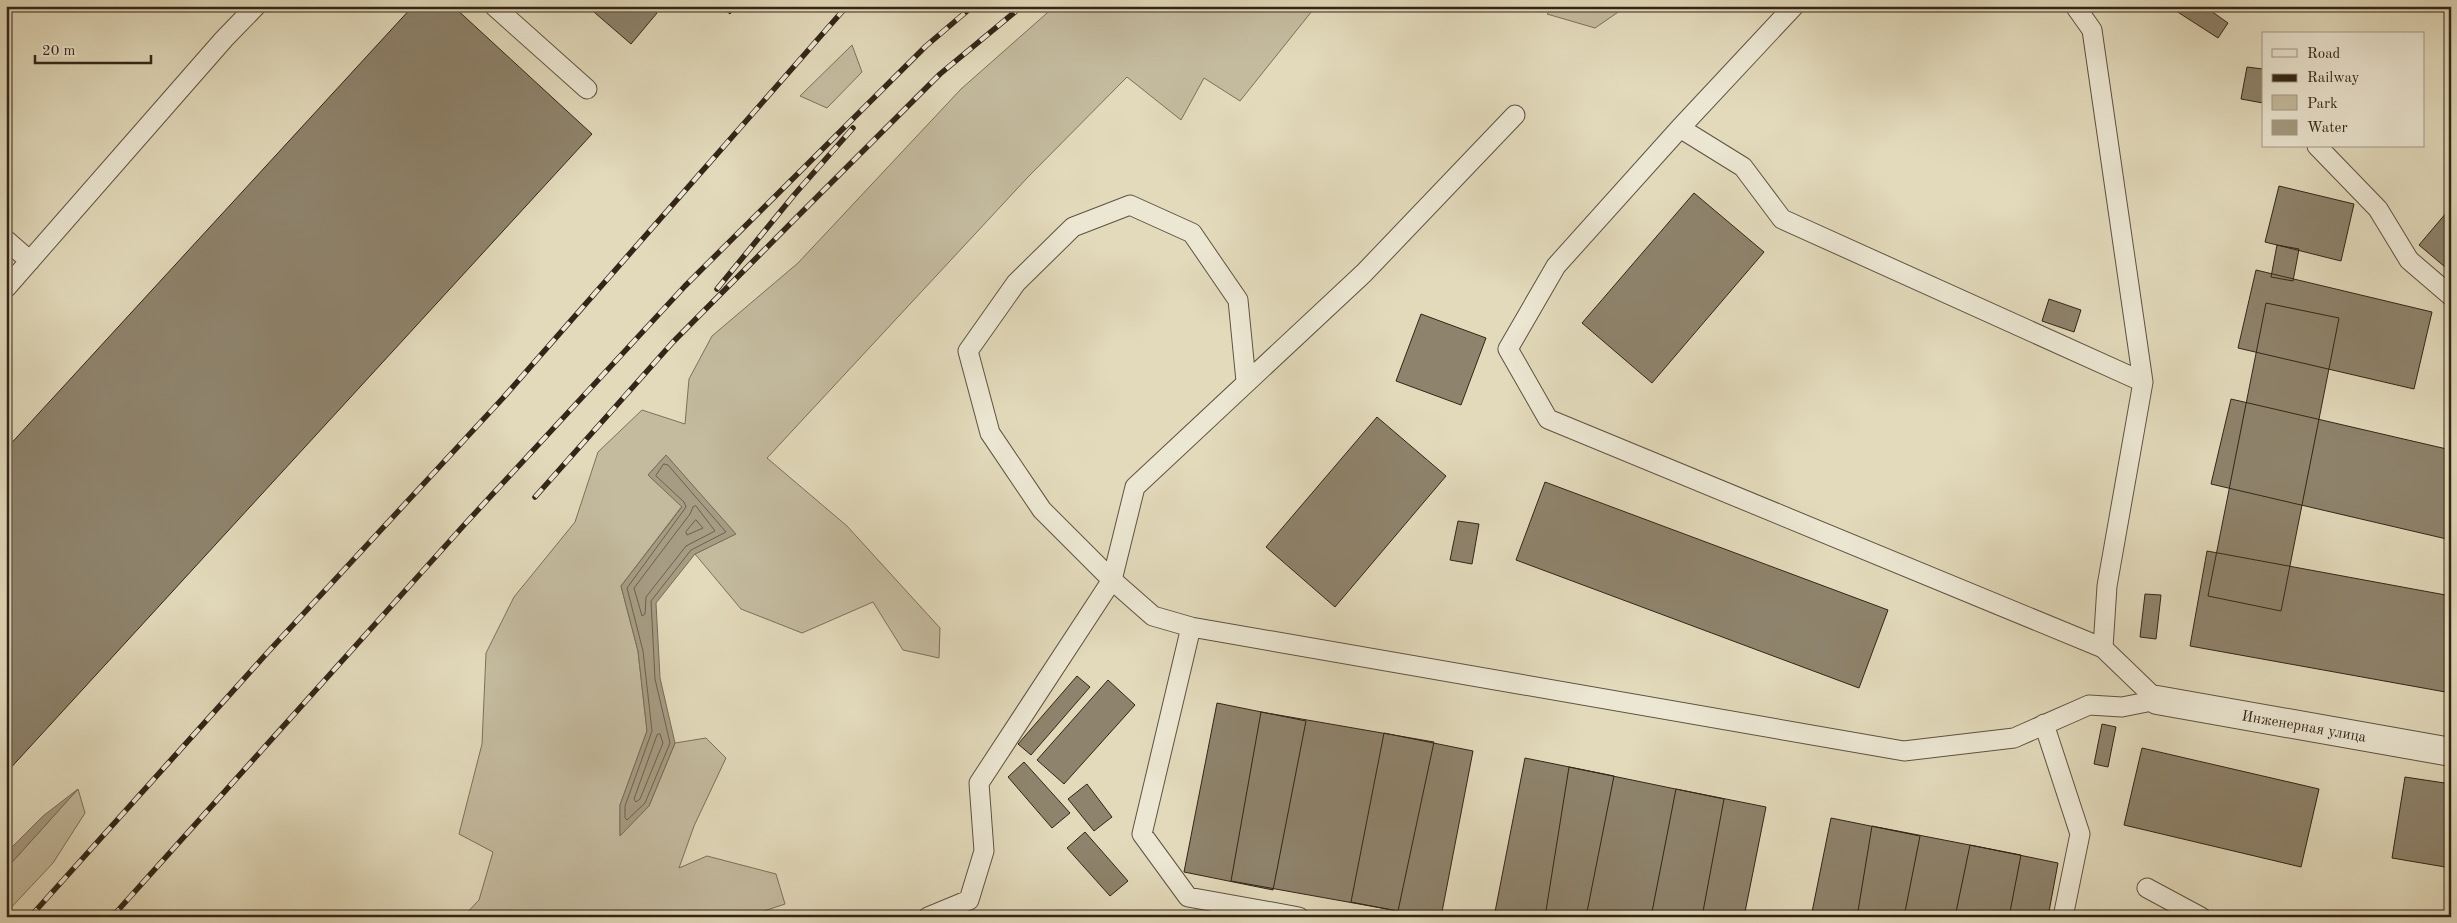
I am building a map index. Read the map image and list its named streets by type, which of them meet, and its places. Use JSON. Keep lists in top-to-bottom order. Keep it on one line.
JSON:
{"streets":{"street":["Инженерная улица"]},"legend":["Road","Railway","Park","Water"],"scale_bar":"20 m"}
